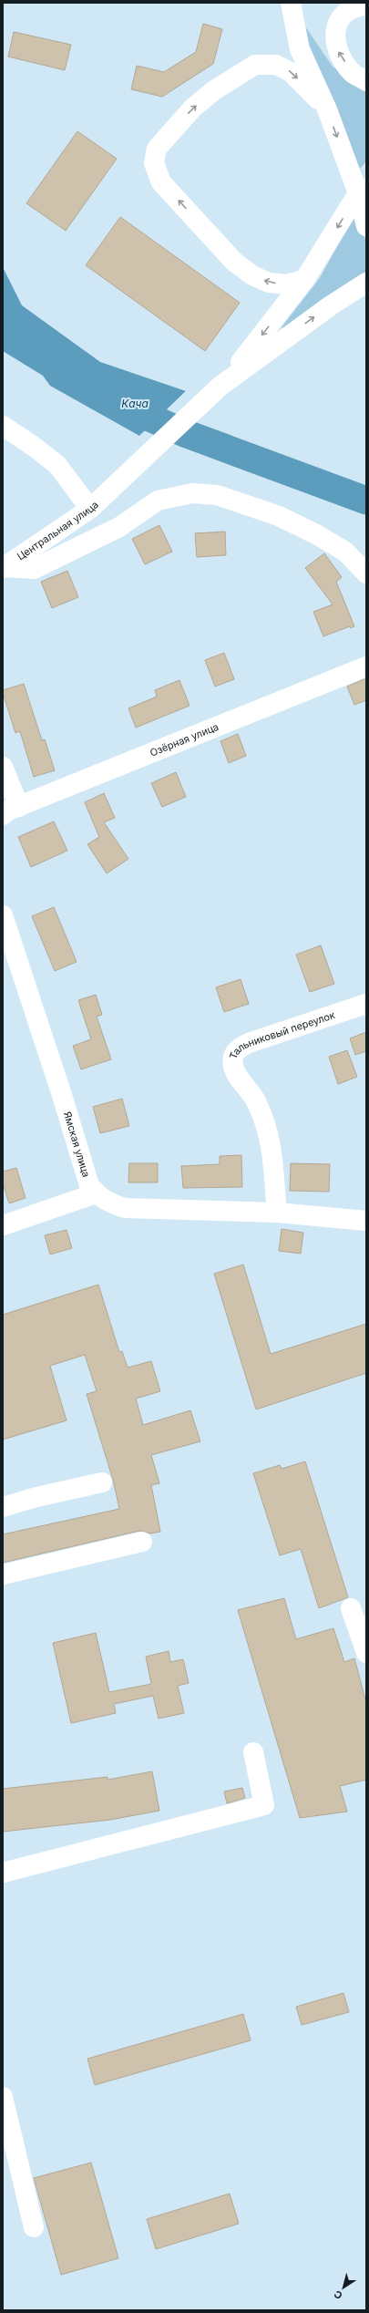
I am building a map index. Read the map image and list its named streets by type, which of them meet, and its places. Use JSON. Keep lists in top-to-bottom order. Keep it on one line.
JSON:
{"streets":{"street":["Центральная улица","Озёрная улица","Тальниковый переулок","Ямская улица"]},"crossings":[["Тальниковый переулок","Ямская улица"]],"water":["Кача"],"north":"bottom left"}
